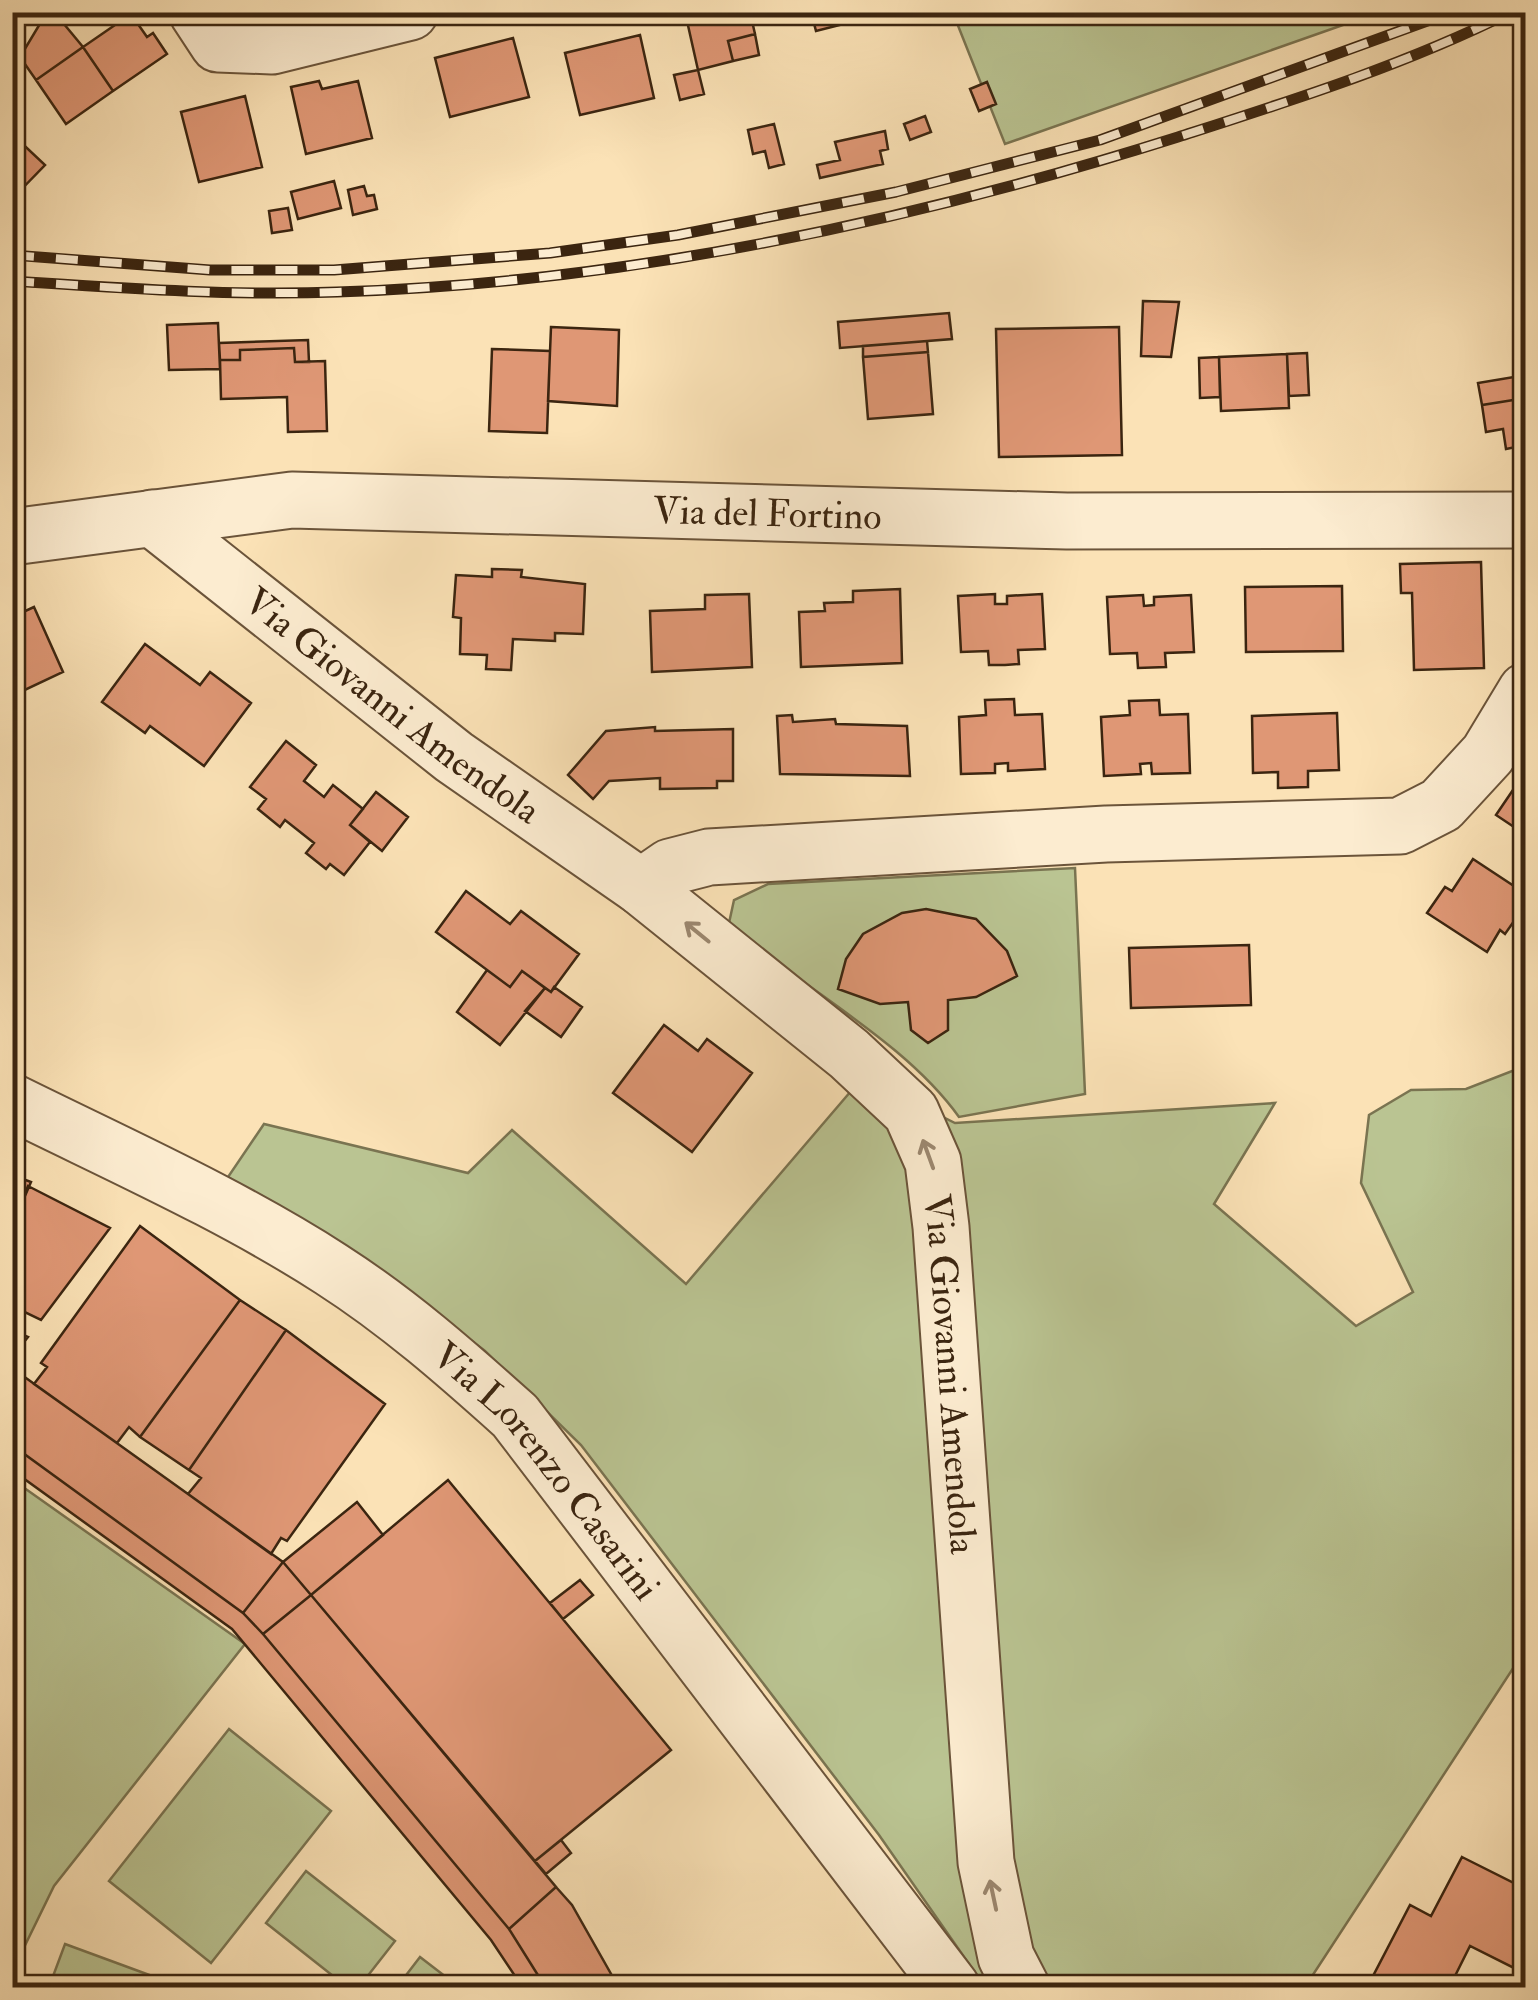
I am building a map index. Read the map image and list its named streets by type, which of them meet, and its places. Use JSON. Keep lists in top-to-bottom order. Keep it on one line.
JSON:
{"streets":{"street":["Via del Fortino","Via Giovanni Amendola","Via Lorenzo Casarini"]},"crossings":[["Via del Fortino","Via Giovanni Amendola"]],"one_way":["Via Giovanni Amendola"]}
